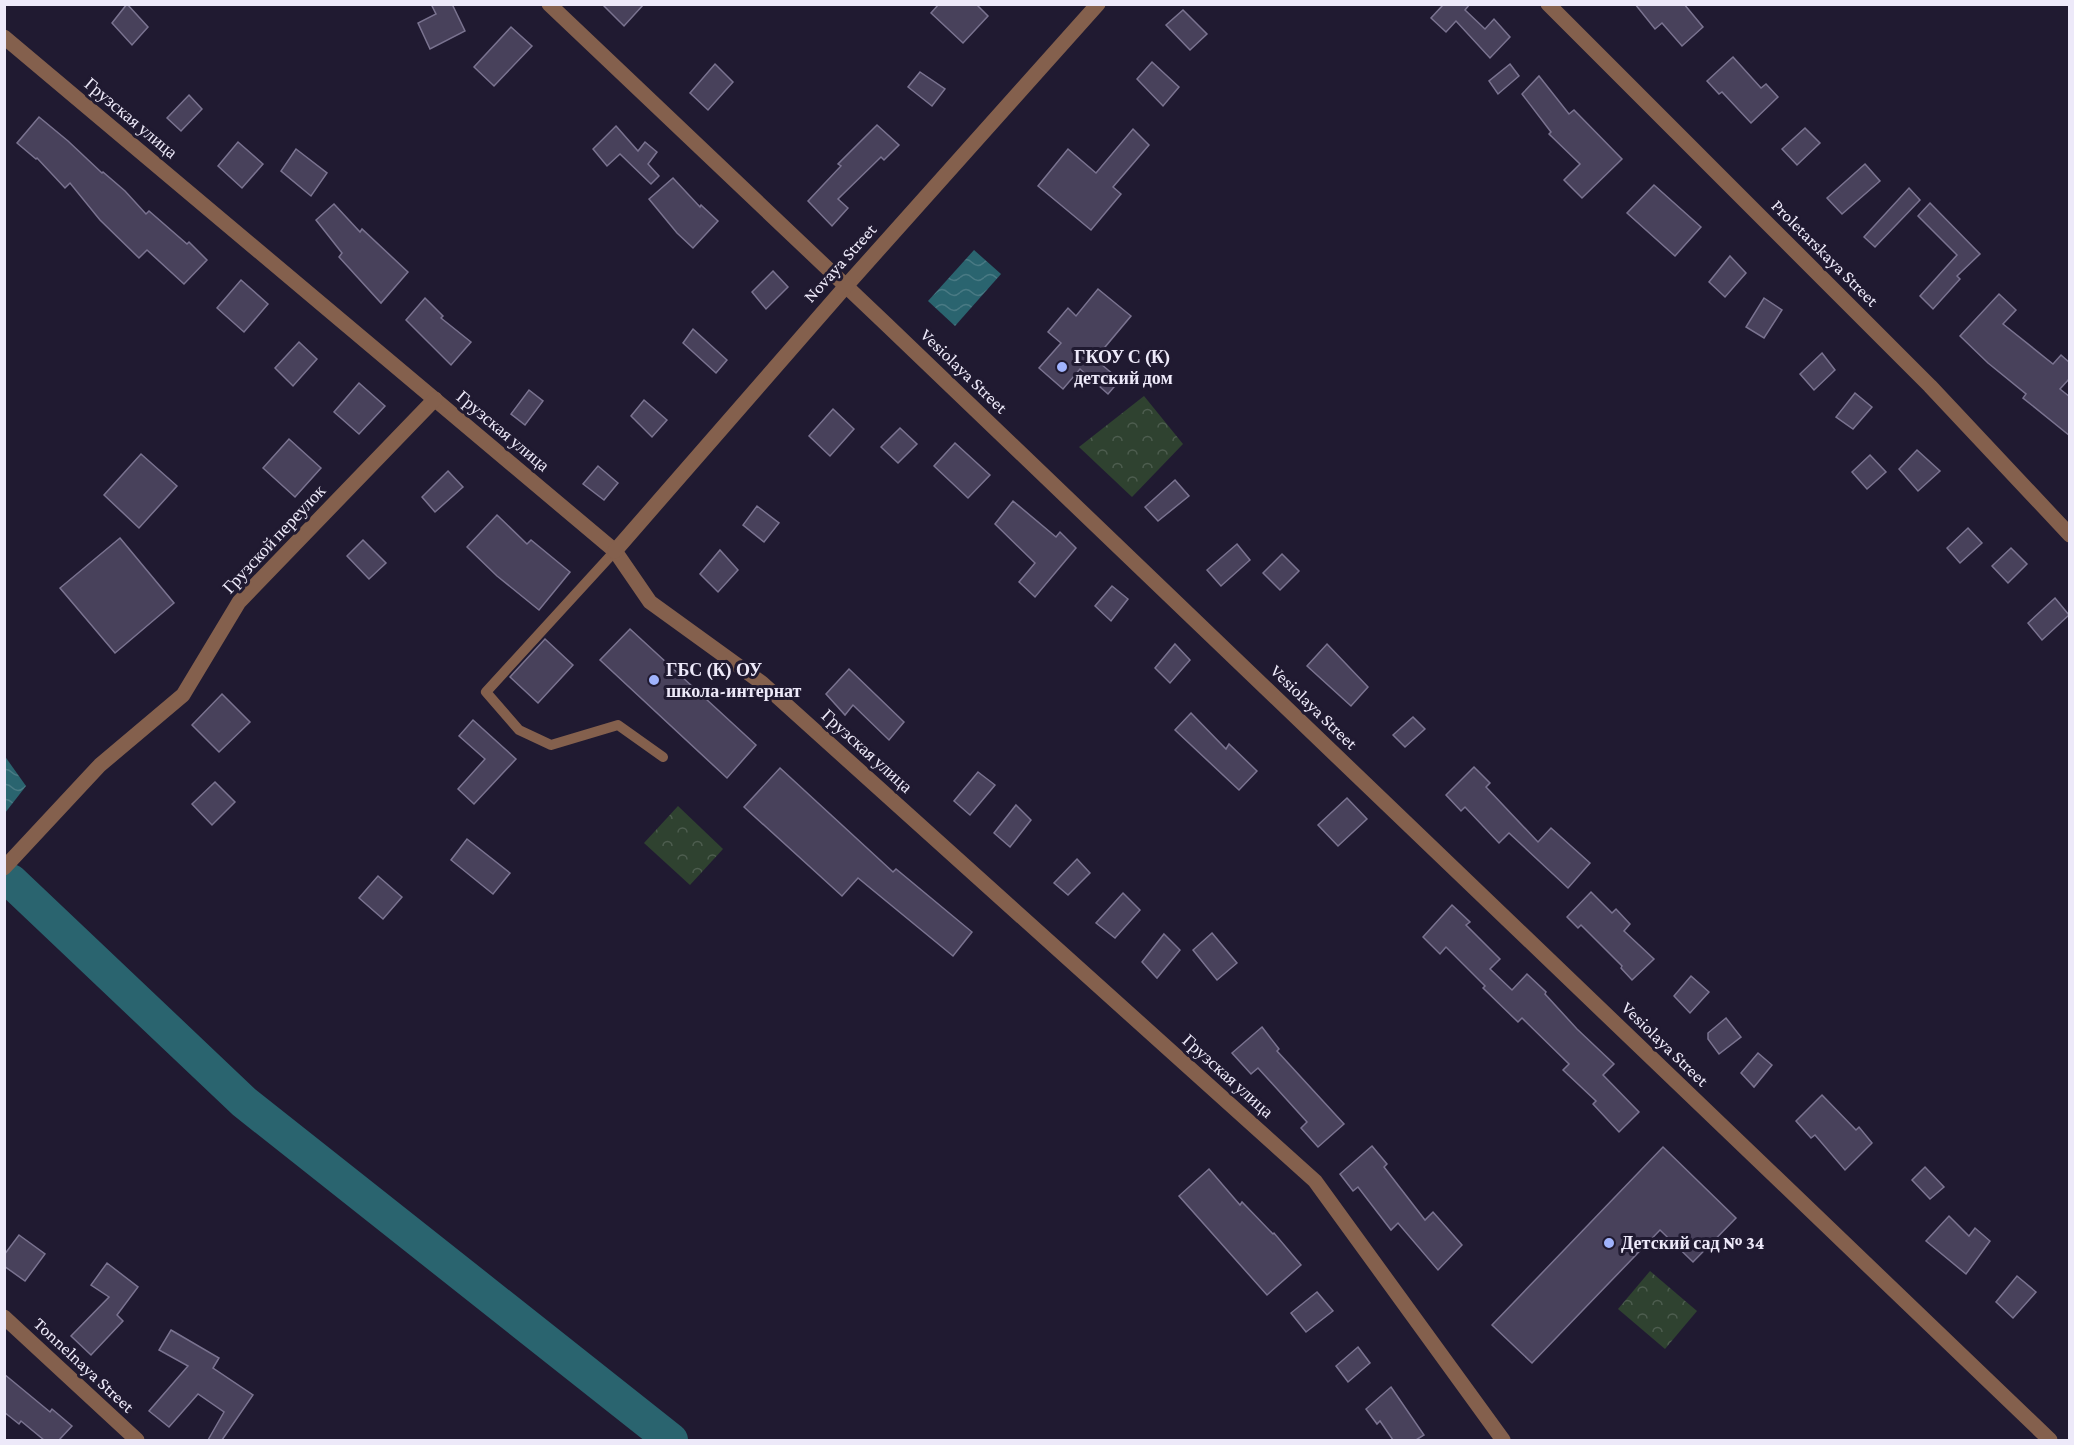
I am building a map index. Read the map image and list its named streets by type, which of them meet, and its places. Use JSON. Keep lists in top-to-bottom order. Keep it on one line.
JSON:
{"streets":{"street":["Грузская улица","Proletarskaya Street","Novaya Street","Vesiolaya Street","Грузской переулок","Tonnelnaya Street"]},"crossings":[["Грузская улица","Novaya Street"],["Грузская улица","Грузской переулок"],["Novaya Street","Vesiolaya Street"]],"places":["ГКОУ С (К) детский дом","ГБС (К) ОУ школа-интернат","Детский сад № 34"]}
